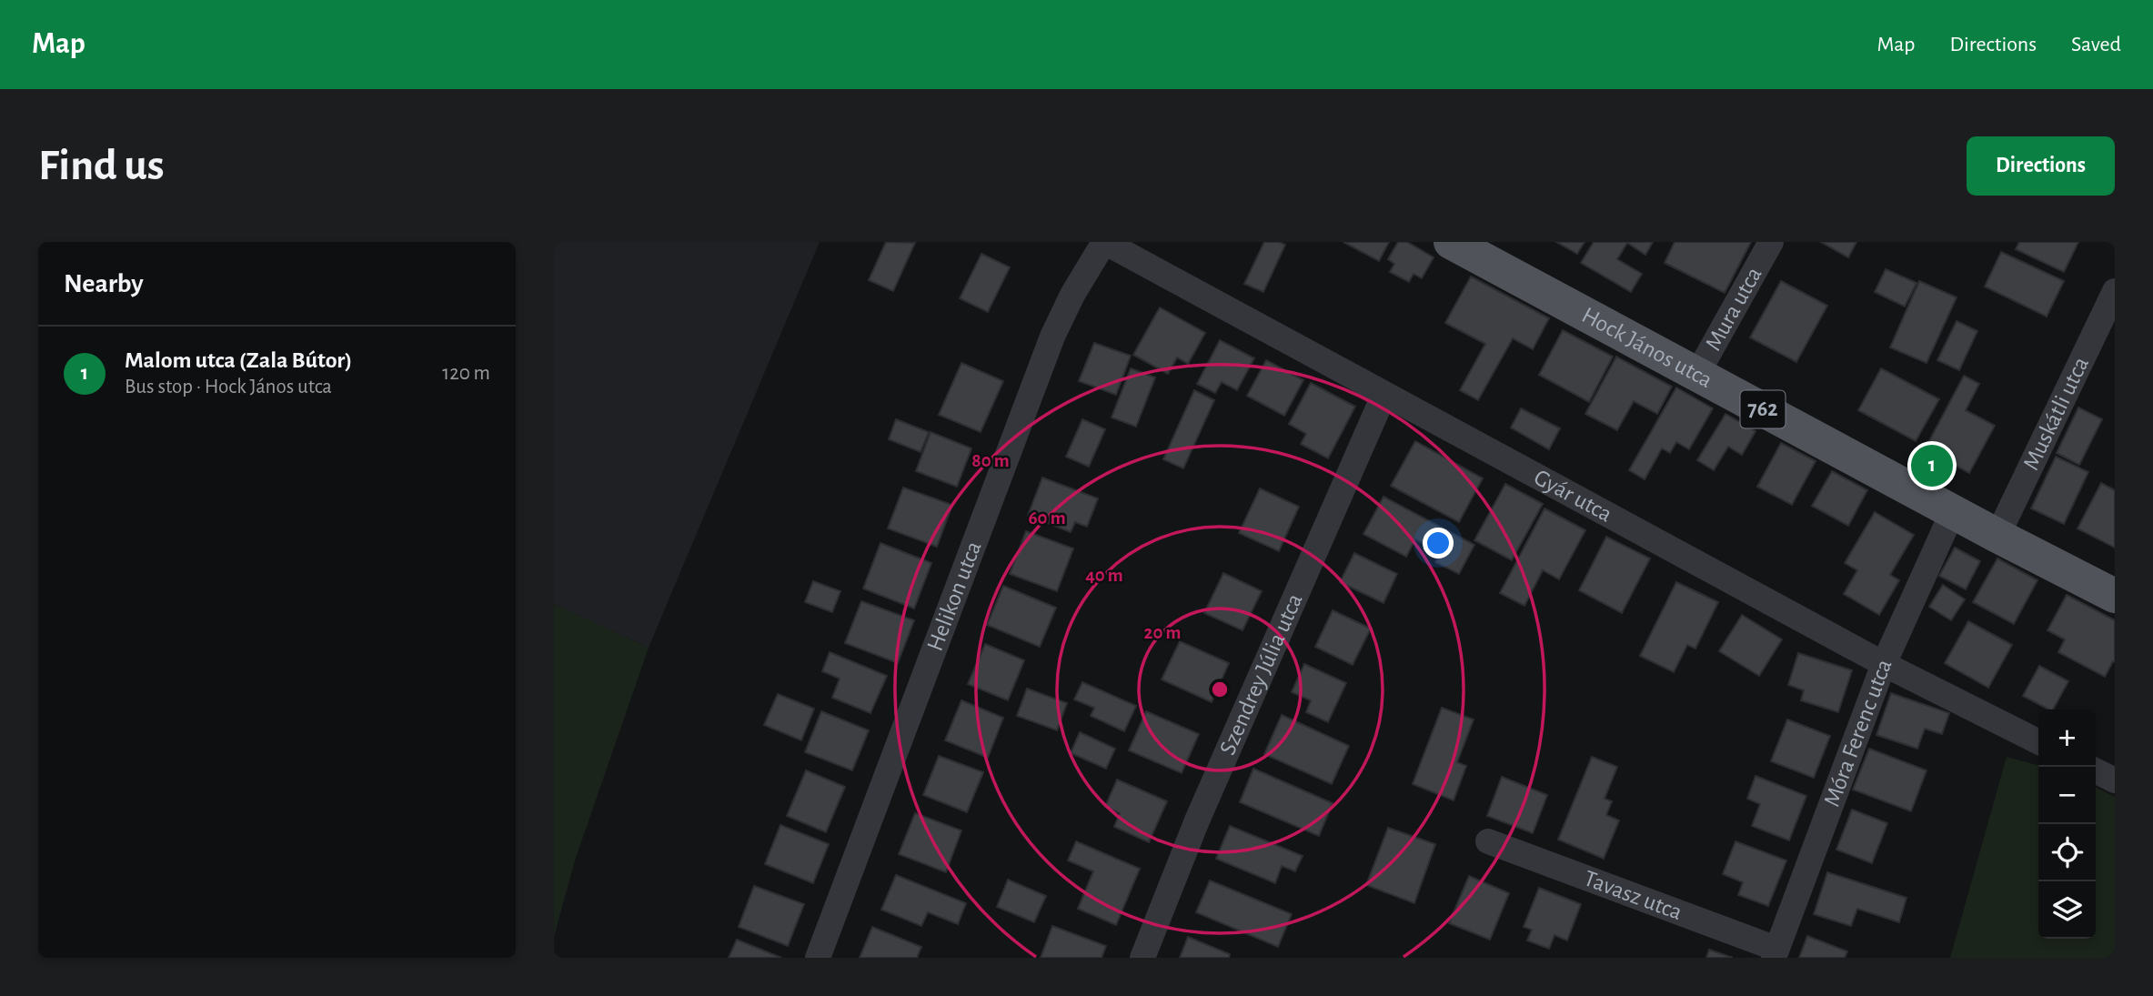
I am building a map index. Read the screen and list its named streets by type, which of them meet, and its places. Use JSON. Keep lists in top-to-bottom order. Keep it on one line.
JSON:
{"streets":{"main road":["Hock János utca","762"],"street":["Mura utca","Muskátli utca","Gyár utca","Helikon utca","Szendrey Júlia utca","Móra Ferenc utca","Tavasz utca"]},"crossings":[["Mura utca","Hock János utca"],["Hock János utca","Muskátli utca"],["Hock János utca","Móra Ferenc utca"],["Gyár utca","Helikon utca"],["Gyár utca","Szendrey Júlia utca"],["Gyár utca","Móra Ferenc utca"],["Móra Ferenc utca","Tavasz utca"]],"page":{"header":"Map","nav":["Map","Directions","Saved"],"buttons":"Directions","title":"Find us","heading":"Nearby","list":[{"mark":"1","name":"Malom utca (Zala Bútor)","note":"Bus stop · Hock János utca","value":"120 m"}],"pins":"1","map_buttons":["+","−"]},"rings":["80 m","60 m","40 m","20 m"]}
